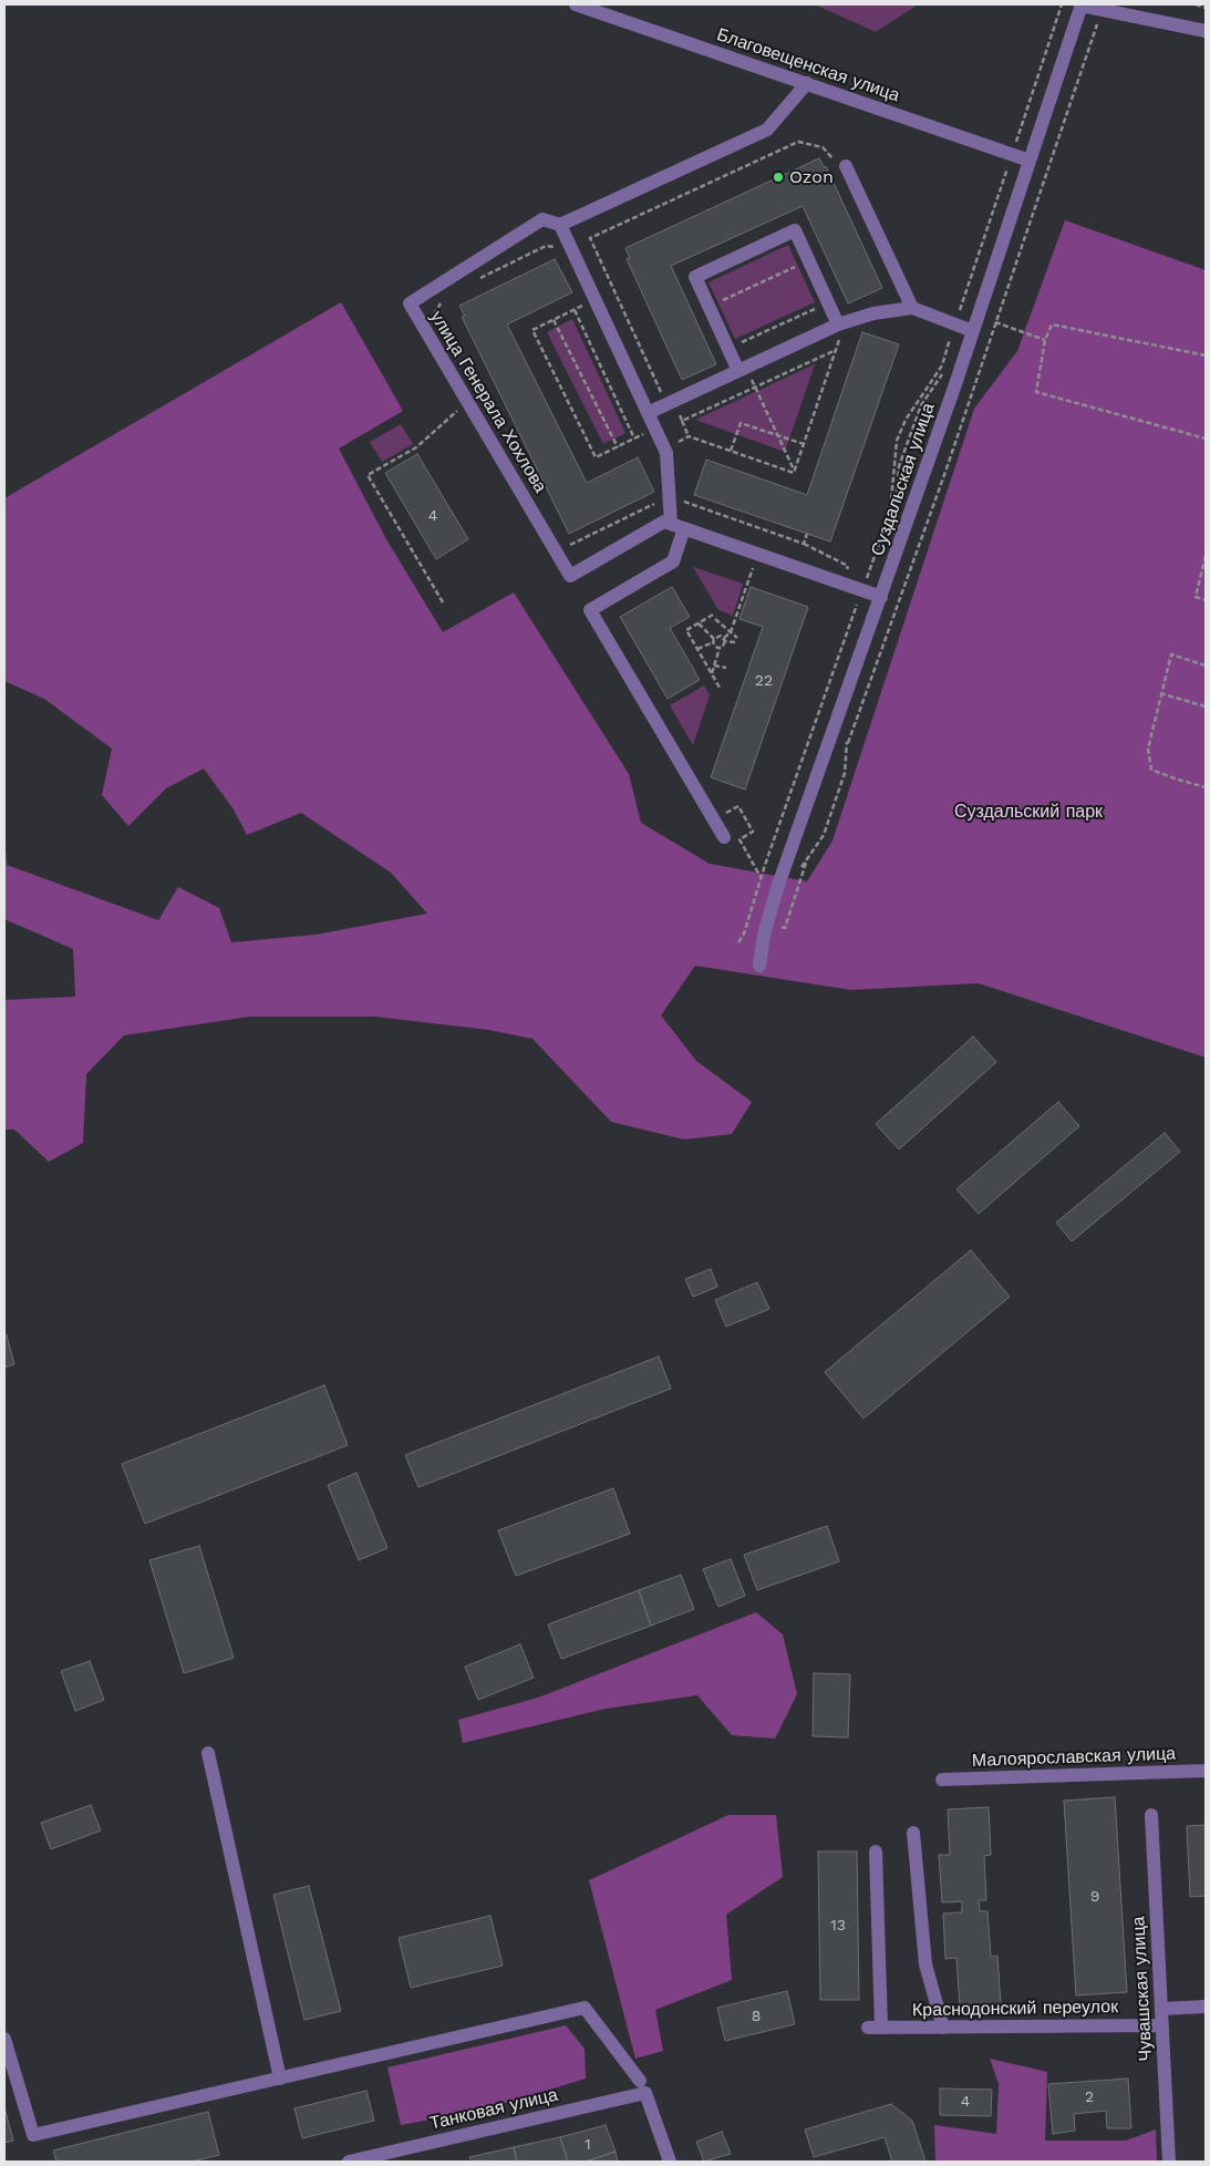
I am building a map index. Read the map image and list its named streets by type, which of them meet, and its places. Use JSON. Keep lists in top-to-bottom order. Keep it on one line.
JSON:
{"streets":{"street":["Благовещенская улица","улица Генерала Хохлова","Суздальская улица","Малоярославская улица","Чувашская улица","Краснодонский переулок","Танковая улица"]},"crossings":[["Благовещенская улица","улица Генерала Хохлова"],["Благовещенская улица","Суздальская улица"],["Чувашская улица","Краснодонский переулок"]],"parks":["Суздальский парк"],"places":["Ozon"],"house_numbers":["4","22","9","13","8","2","4","1"]}
